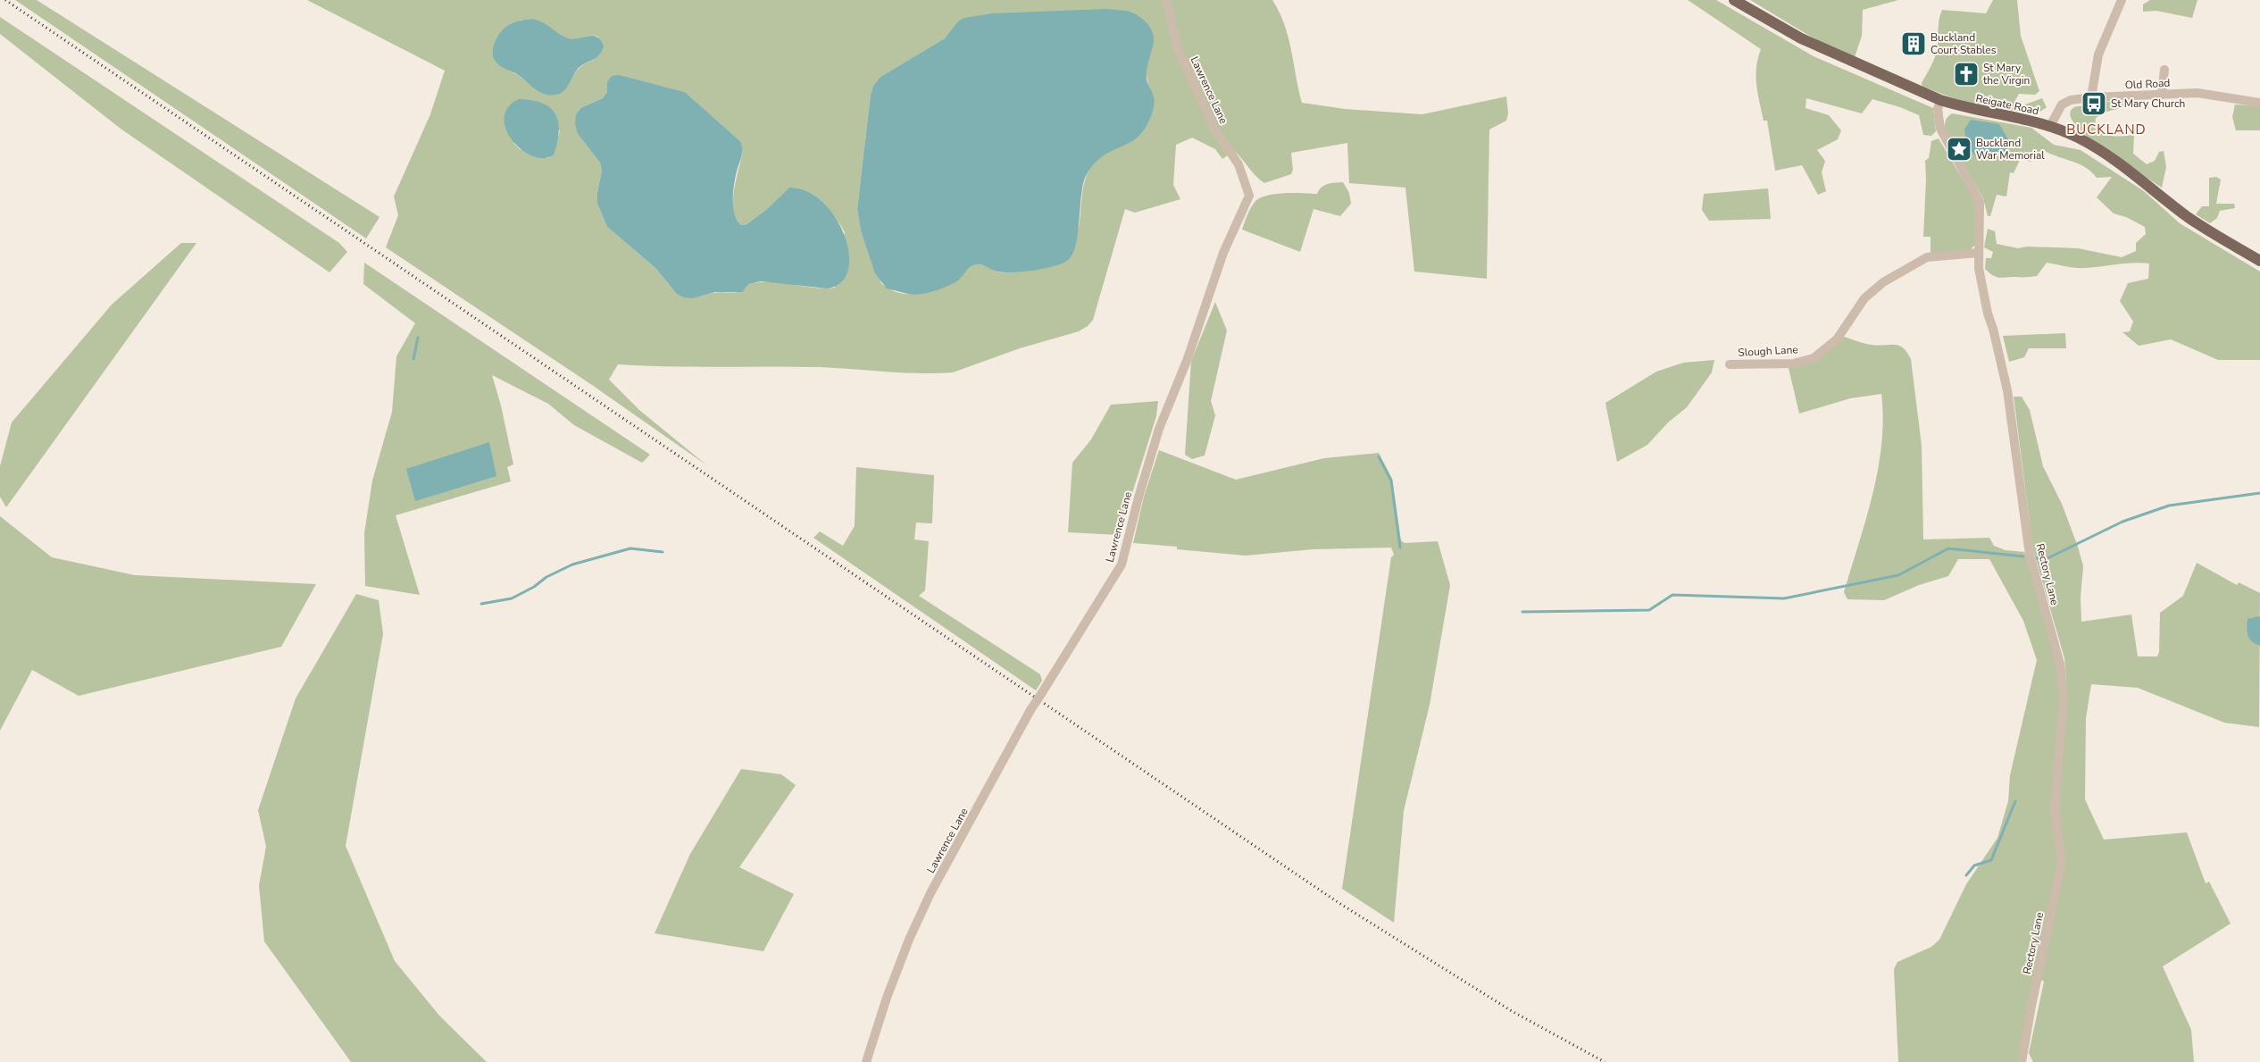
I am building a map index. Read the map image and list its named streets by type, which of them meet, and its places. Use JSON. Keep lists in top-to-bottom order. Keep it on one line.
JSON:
{"streets":{"main road":["Reigate Road"],"street":["Old Road","Lawrence Lane","Slough Lane","Rectory Lane"]},"crossings":[["Old Road","Reigate Road"],["Reigate Road","Rectory Lane"],["Slough Lane","Rectory Lane"]],"districts":["BUCKLAND"],"places":{"building":["Buckland Court Stables"],"church":["St Mary the Virgin"],"bus stop":["St Mary Church"],"place":["Buckland War Memorial"]}}
